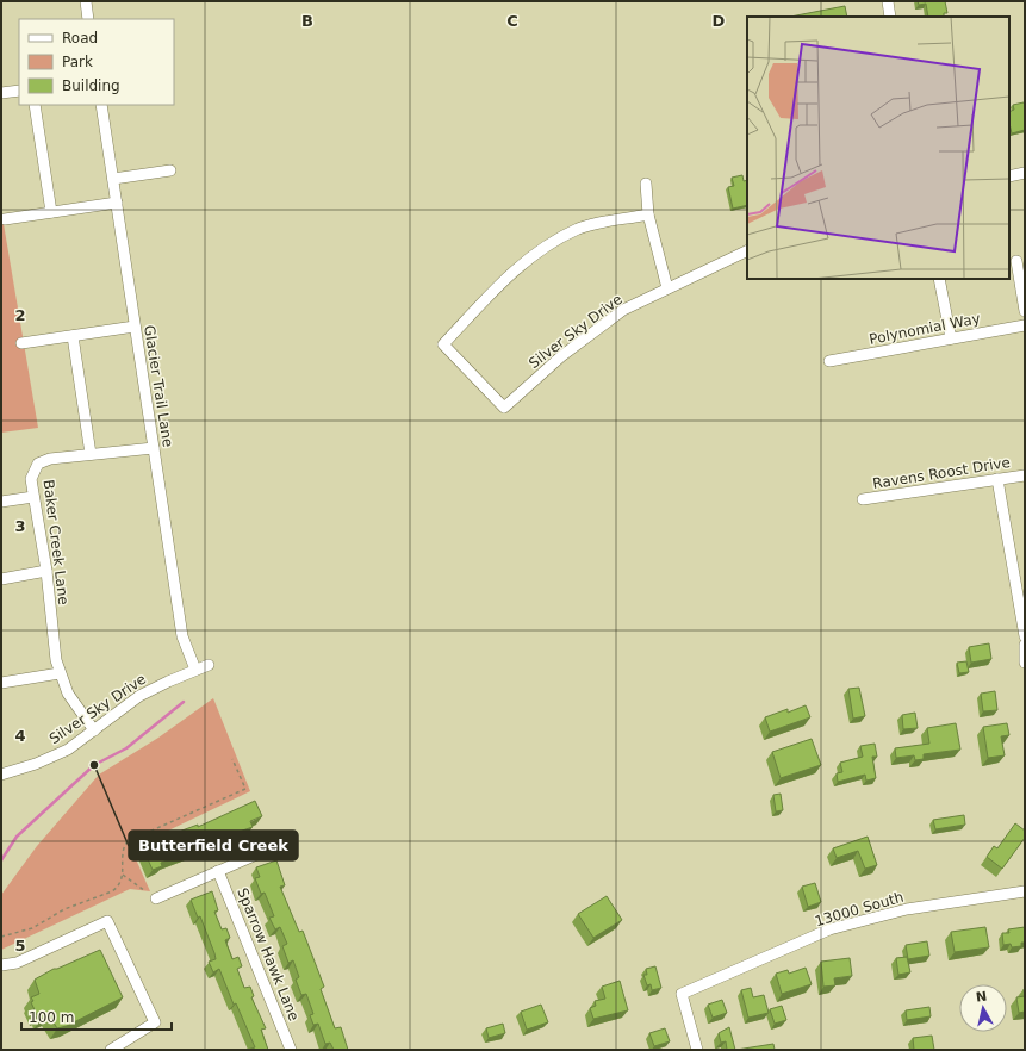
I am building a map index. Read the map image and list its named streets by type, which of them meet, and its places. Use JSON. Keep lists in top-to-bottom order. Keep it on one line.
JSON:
{"streets":{"street":["Polynomial Way","Silver Sky Drive","Glacier Trail Lane","Ravens Roost Drive","Baker Creek Lane","13000 South","Sparrow Hawk Lane"]},"crossings":[["Silver Sky Drive","Glacier Trail Lane"],["Silver Sky Drive","Baker Creek Lane"],["Glacier Trail Lane","Baker Creek Lane"]],"places":["Butterfield Creek"],"legend":["Road","Park","Building"],"scale_bar":"100 m","north":"top","grid":{"columns":["B","C","D"],"rows":["2","3","4","5"]}}
